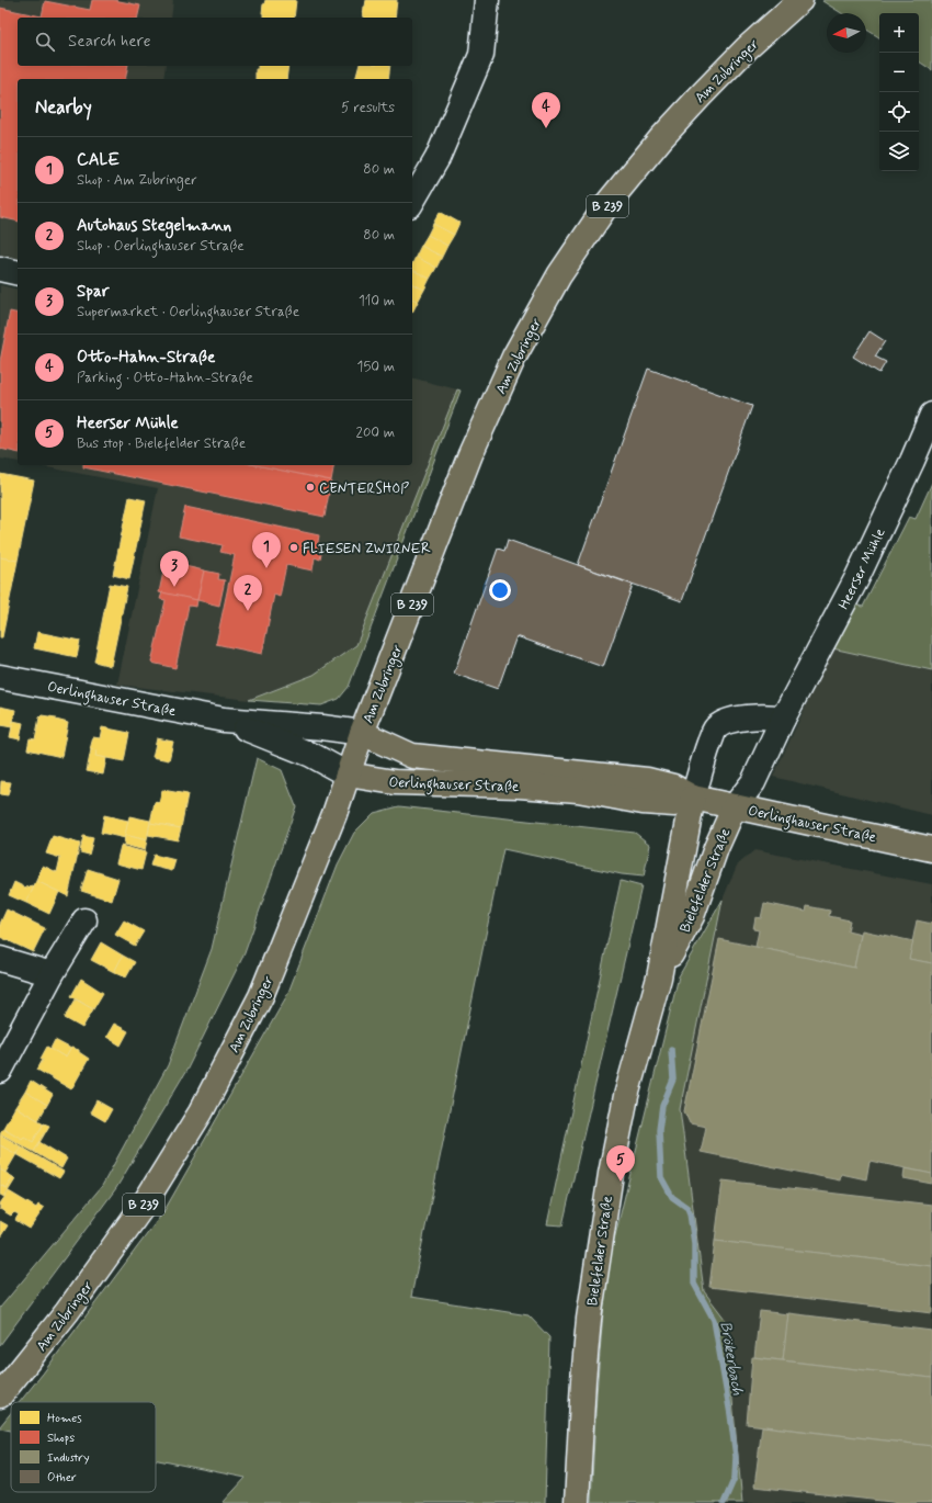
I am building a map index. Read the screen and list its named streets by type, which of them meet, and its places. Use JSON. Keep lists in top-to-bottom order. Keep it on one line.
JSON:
{"streets":{"main road":["Am Zubringer","B 239","Oerlinghauser Straße","Bielefelder Straße"],"street":["Heerser Mühle"]},"crossings":[["Am Zubringer","Oerlinghauser Straße"],["Heerser Mühle","Oerlinghauser Straße"],["Heerser Mühle","Bielefelder Straße"],["Oerlinghauser Straße","Bielefelder Straße"]],"water":["Brökerbach"],"places":["CENTERSHOP","FLIESEN ZWIRNER"],"legend":["Homes","Shops","Industry","Other"],"north":"left","page":{"map_buttons":["+","−"],"search":"Search here","heading":["Nearby","5 results"],"pins":["4","1","3","2","5"],"list":[{"mark":"1","name":"CALE","note":"Shop · Am Zubringer","value":"80 m"},{"mark":"2","name":"Autohaus Stegelmann","note":"Shop · Oerlinghauser Straße","value":"80 m"},{"mark":"3","name":"Spar","note":"Supermarket · Oerlinghauser Straße","value":"110 m"},{"mark":"4","name":"Otto-Hahn-Straße","note":"Parking · Otto-Hahn-Straße","value":"150 m"},{"mark":"5","name":"Heerser Mühle","note":"Bus stop · Bielefelder Straße","value":"200 m"}]}}
